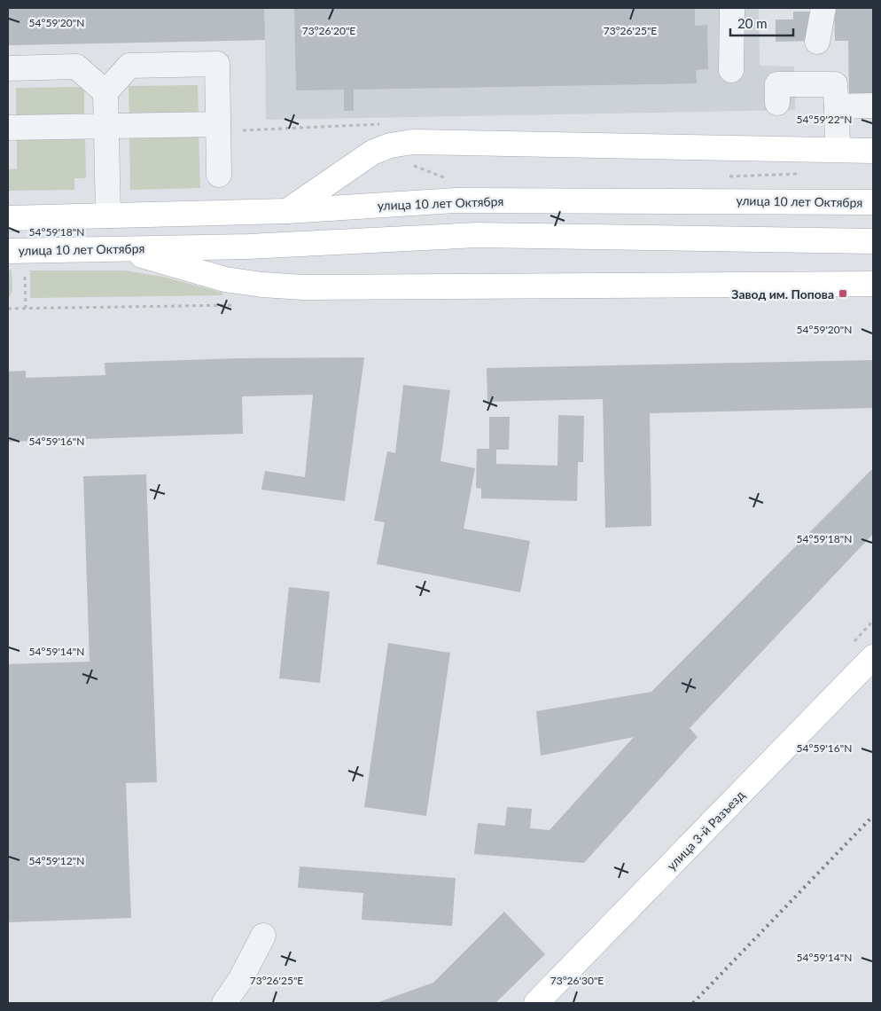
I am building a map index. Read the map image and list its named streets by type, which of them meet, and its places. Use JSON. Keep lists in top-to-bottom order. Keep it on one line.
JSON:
{"streets":{"main road":["улица 10 лет Октября","улица 3-й Разъезд"]},"places":{"transit":["Завод им. Попова"]},"scale_bar":"20 m","coordinates":["54°59'20\"N","73°26'20\"E","73°26'25\"E","54°59'22\"N","54°59'18\"N","54°59'16\"N","54°59'14\"N","54°59'12\"N","73°26'30\"E"]}
